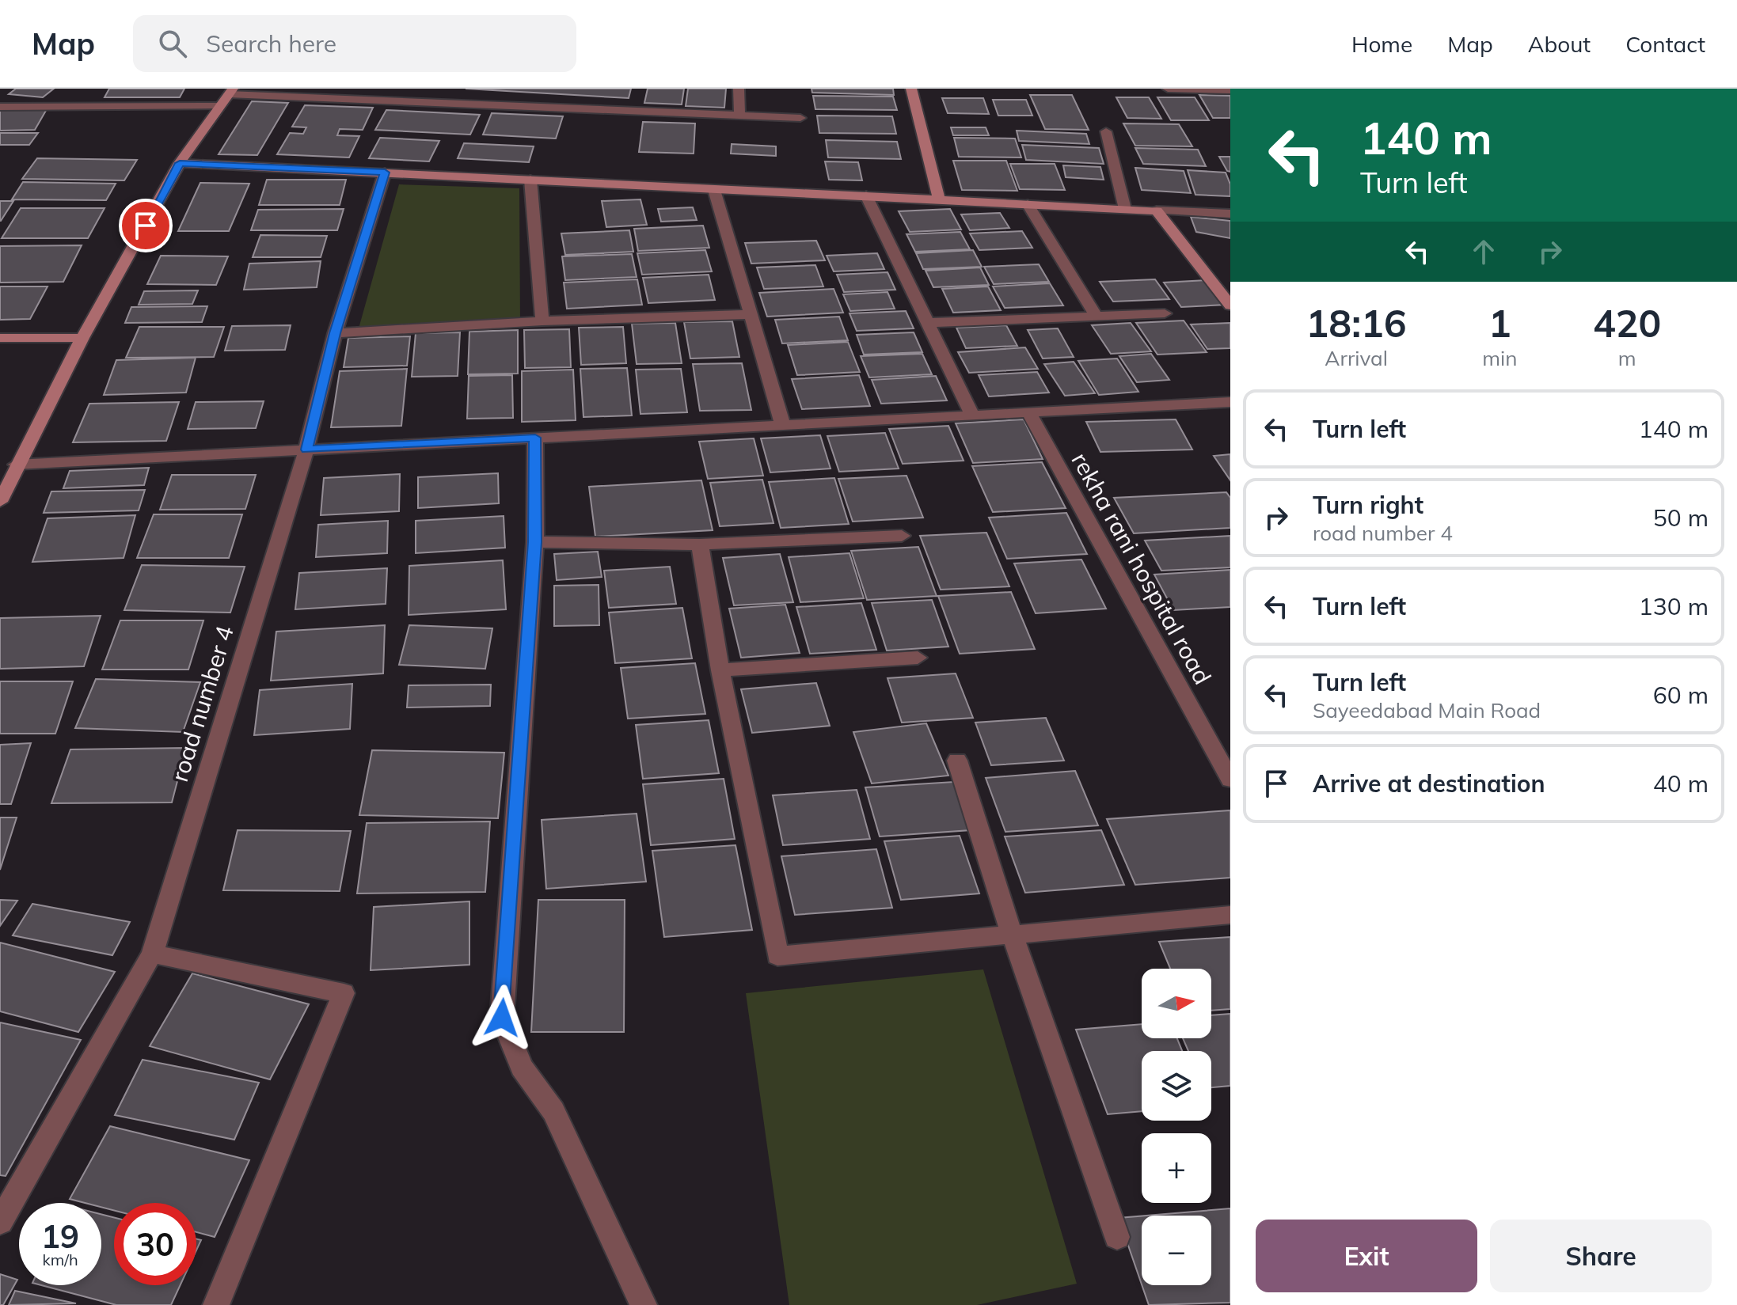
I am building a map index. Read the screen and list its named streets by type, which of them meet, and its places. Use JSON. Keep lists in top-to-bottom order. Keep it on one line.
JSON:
{"streets":{"street":["rekha rani hospital road","road number 4"]},"north":"right","page":{"header":"Map","search":"Search here","nav":["Home","Map","About","Contact"],"turn":["140 m","Turn left"],"eta":["18:16","Arrival","1","min","420","m"],"list":[{"name":"Turn left","value":"140 m"},{"name":"Turn right","note":"road number 4","value":"50 m"},{"name":"Turn left","value":"130 m"},{"name":"Turn left","note":"Sayeedabad Main Road","value":"60 m"},{"name":"Arrive at destination","value":"40 m"}],"map_buttons":["+","−"],"speed":"19 km/h","limit":"30","buttons":["Exit","Share"]}}
